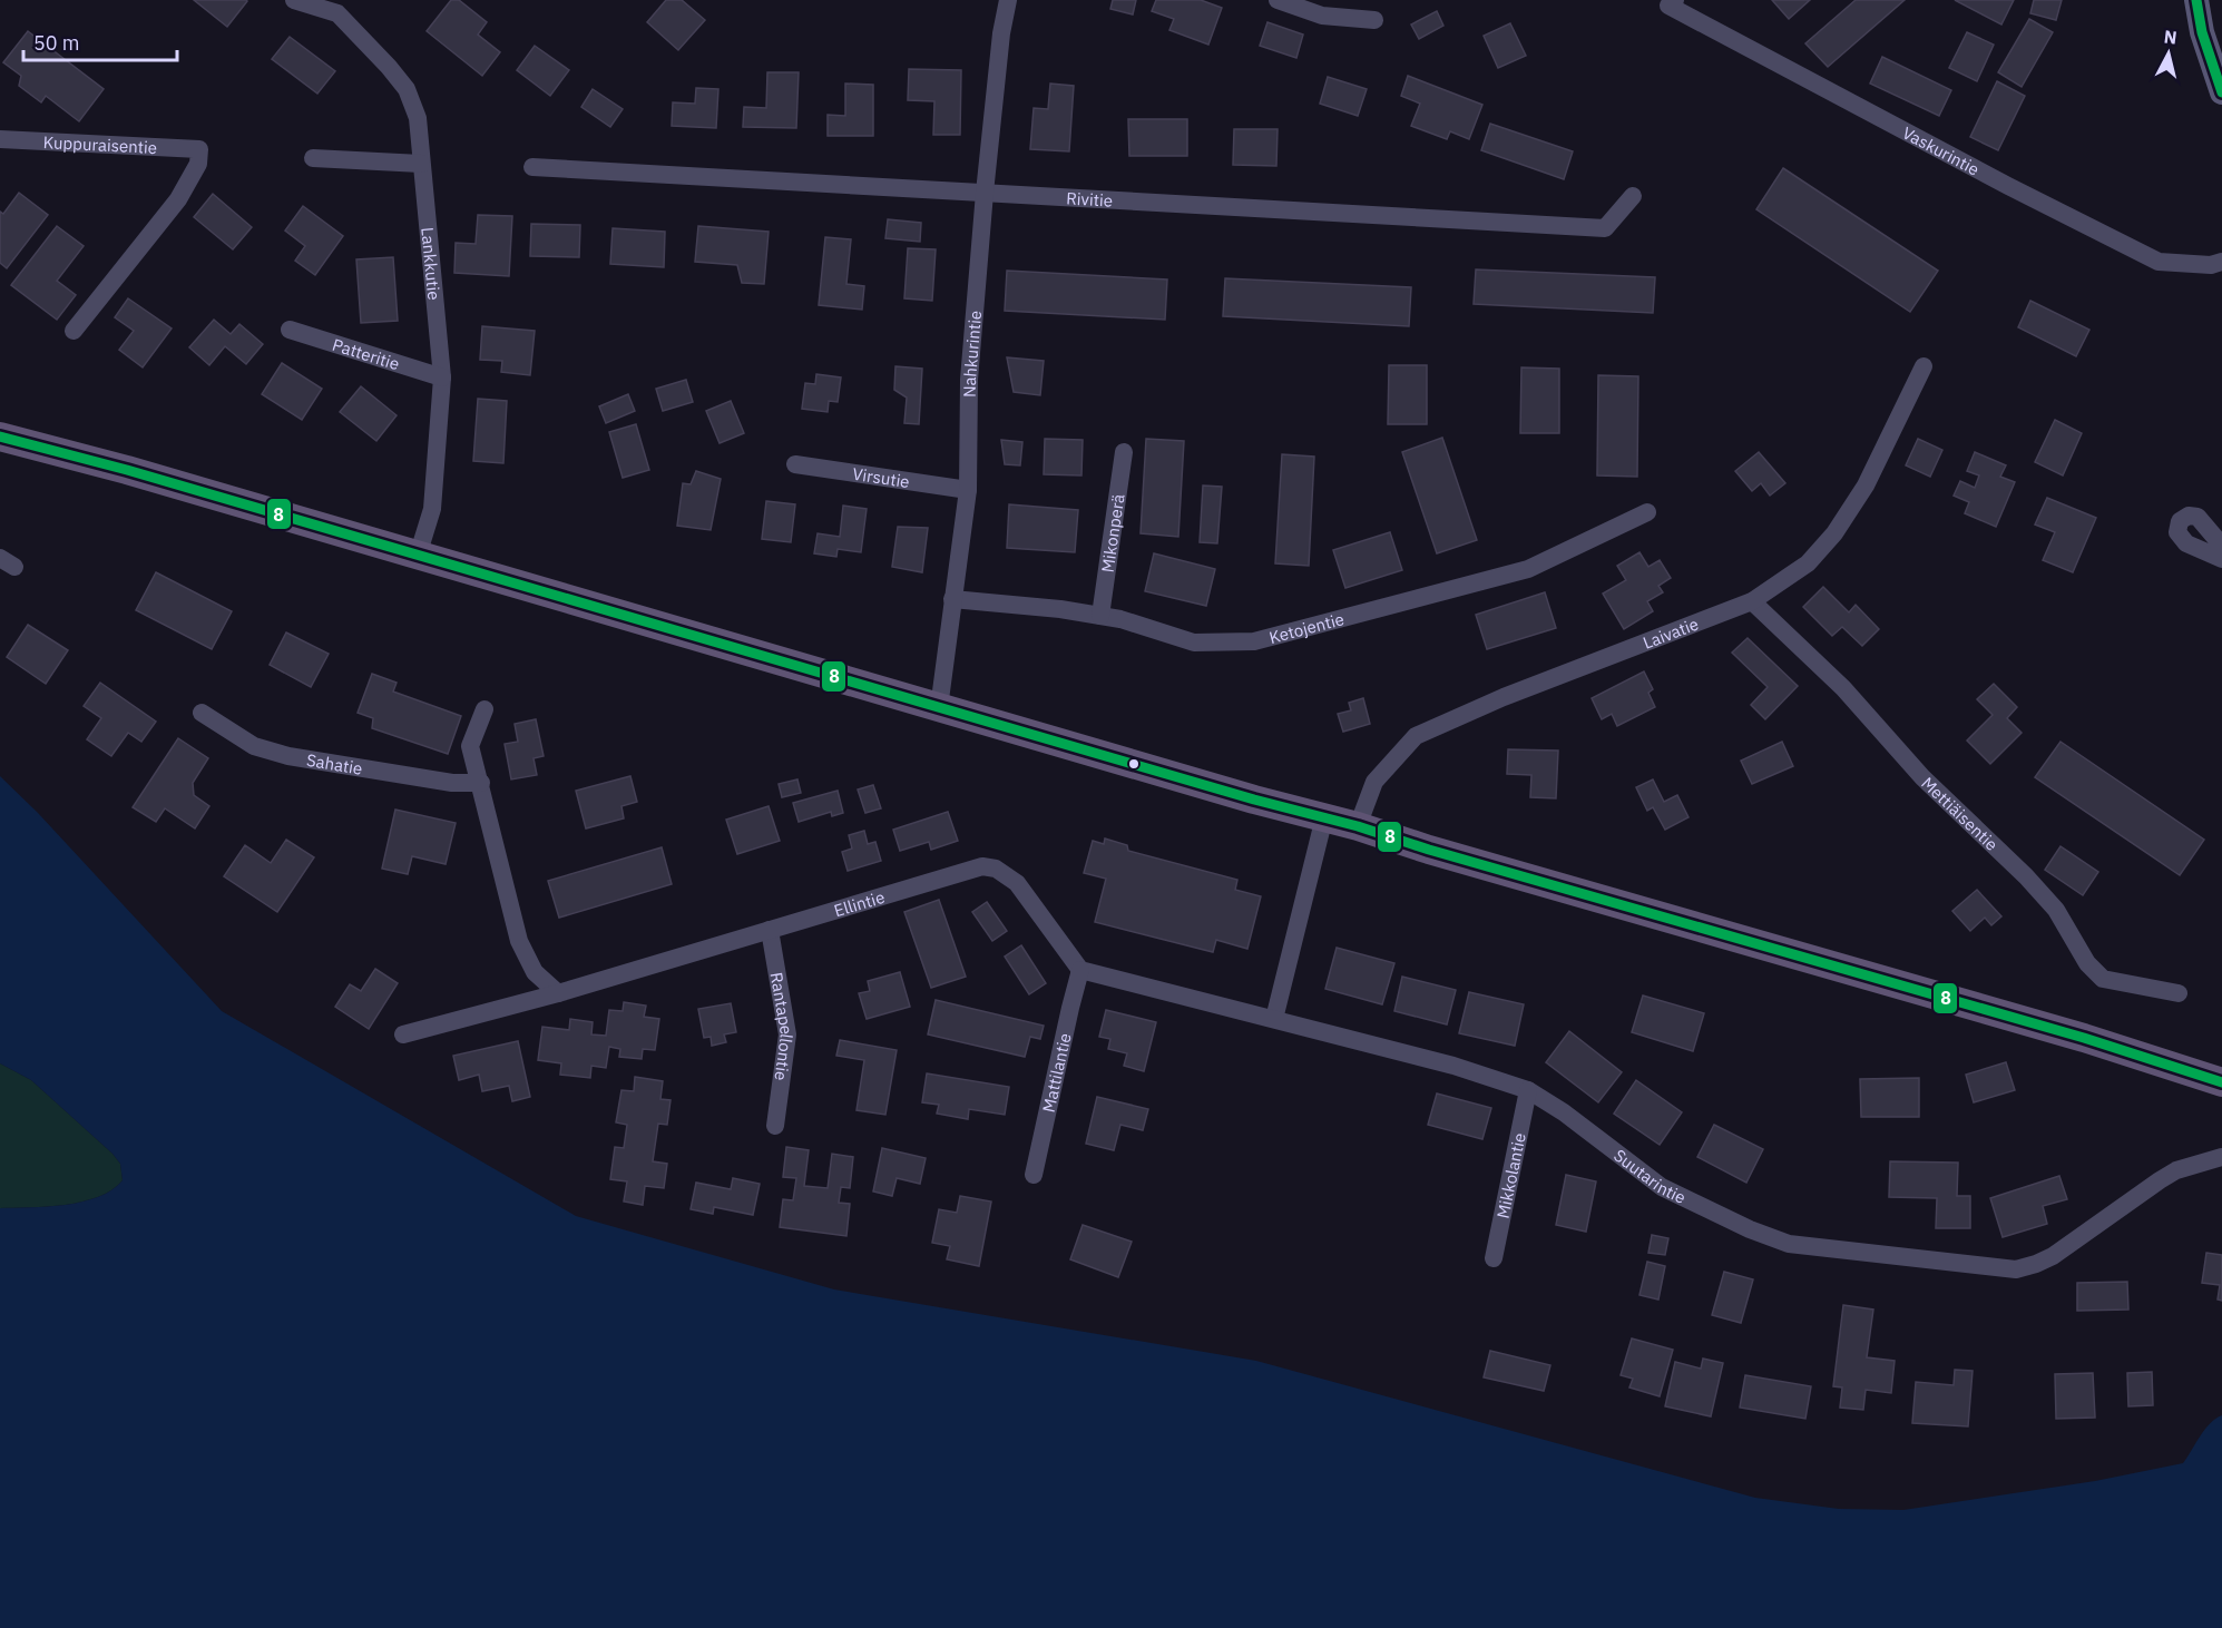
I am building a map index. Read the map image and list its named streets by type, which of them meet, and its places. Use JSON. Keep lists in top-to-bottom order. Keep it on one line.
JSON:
{"streets":{"street":["Kuppuraisentie","Vaskurintie","Rivitie","Lankkutie","Patteritie","Nahkurintie","Virsutie","Mikonperä","Ketojentie","Laivatie","Sahatie","Mettiäisentie","Ellintie","Rantapellontie","Mattilantie","Mikkolantie","Suutarintie"]},"crossings":[["Rivitie","Nahkurintie"],["Lankkutie","Patteritie"],["Nahkurintie","Virsutie"],["Nahkurintie","Ketojentie"],["Mikonperä","Ketojentie"],["Laivatie","Mettiäisentie"],["Ellintie","Rantapellontie"],["Ellintie","Mattilantie"],["Mikkolantie","Suutarintie"]],"lines":["transit line 8"],"scale_bar":"50 m","north":"top"}
